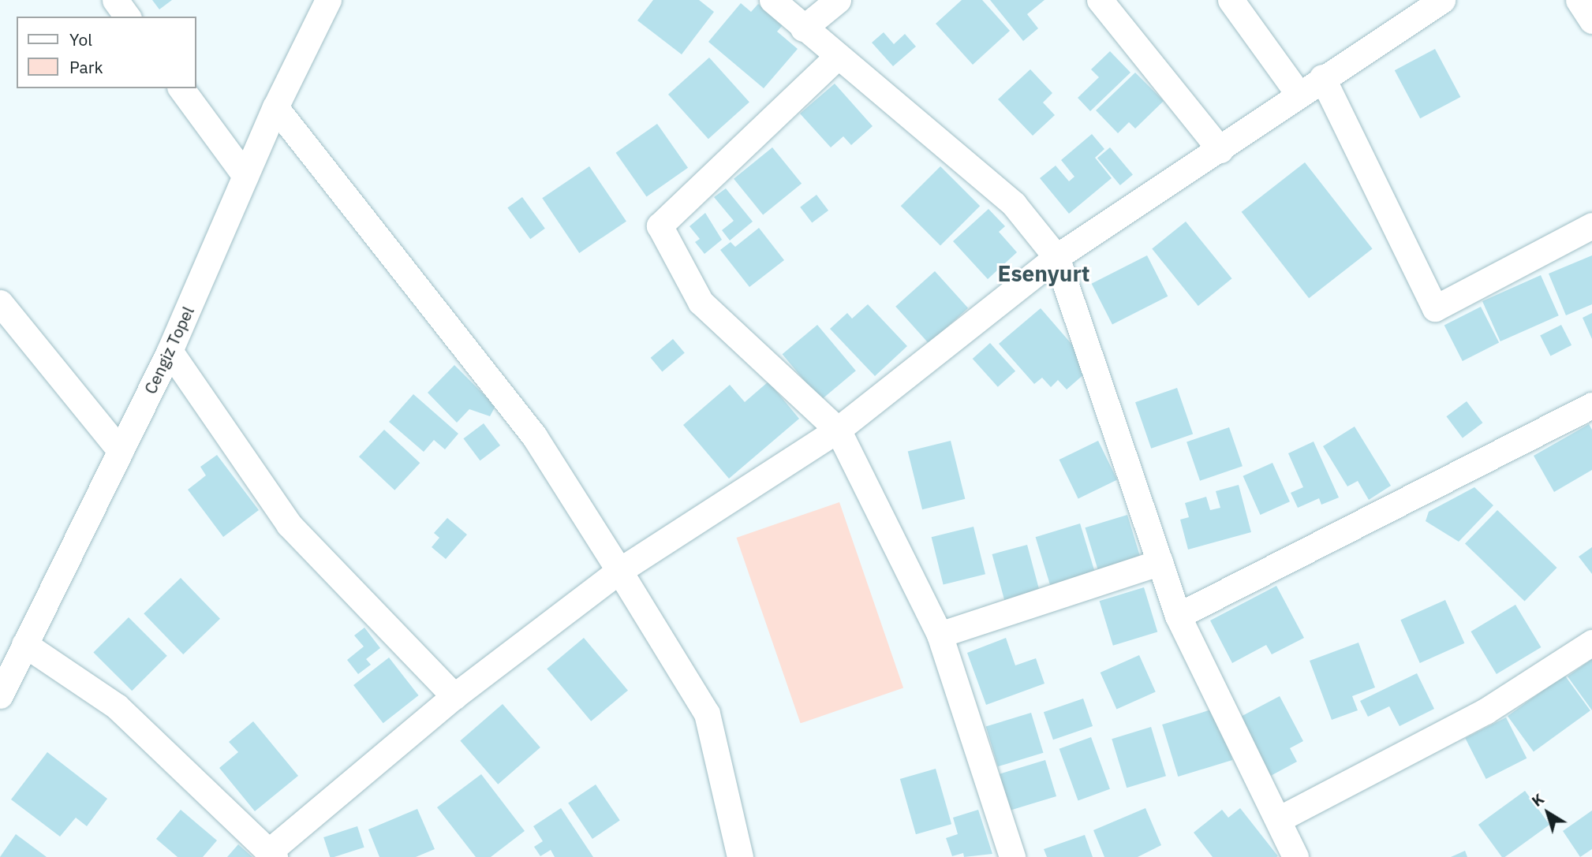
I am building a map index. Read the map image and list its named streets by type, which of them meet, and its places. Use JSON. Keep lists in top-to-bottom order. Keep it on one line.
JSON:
{"streets":{"street":["Cengiz Topel"]},"districts":["Esenyurt"],"legend":["Yol","Park"],"north":"top left"}
